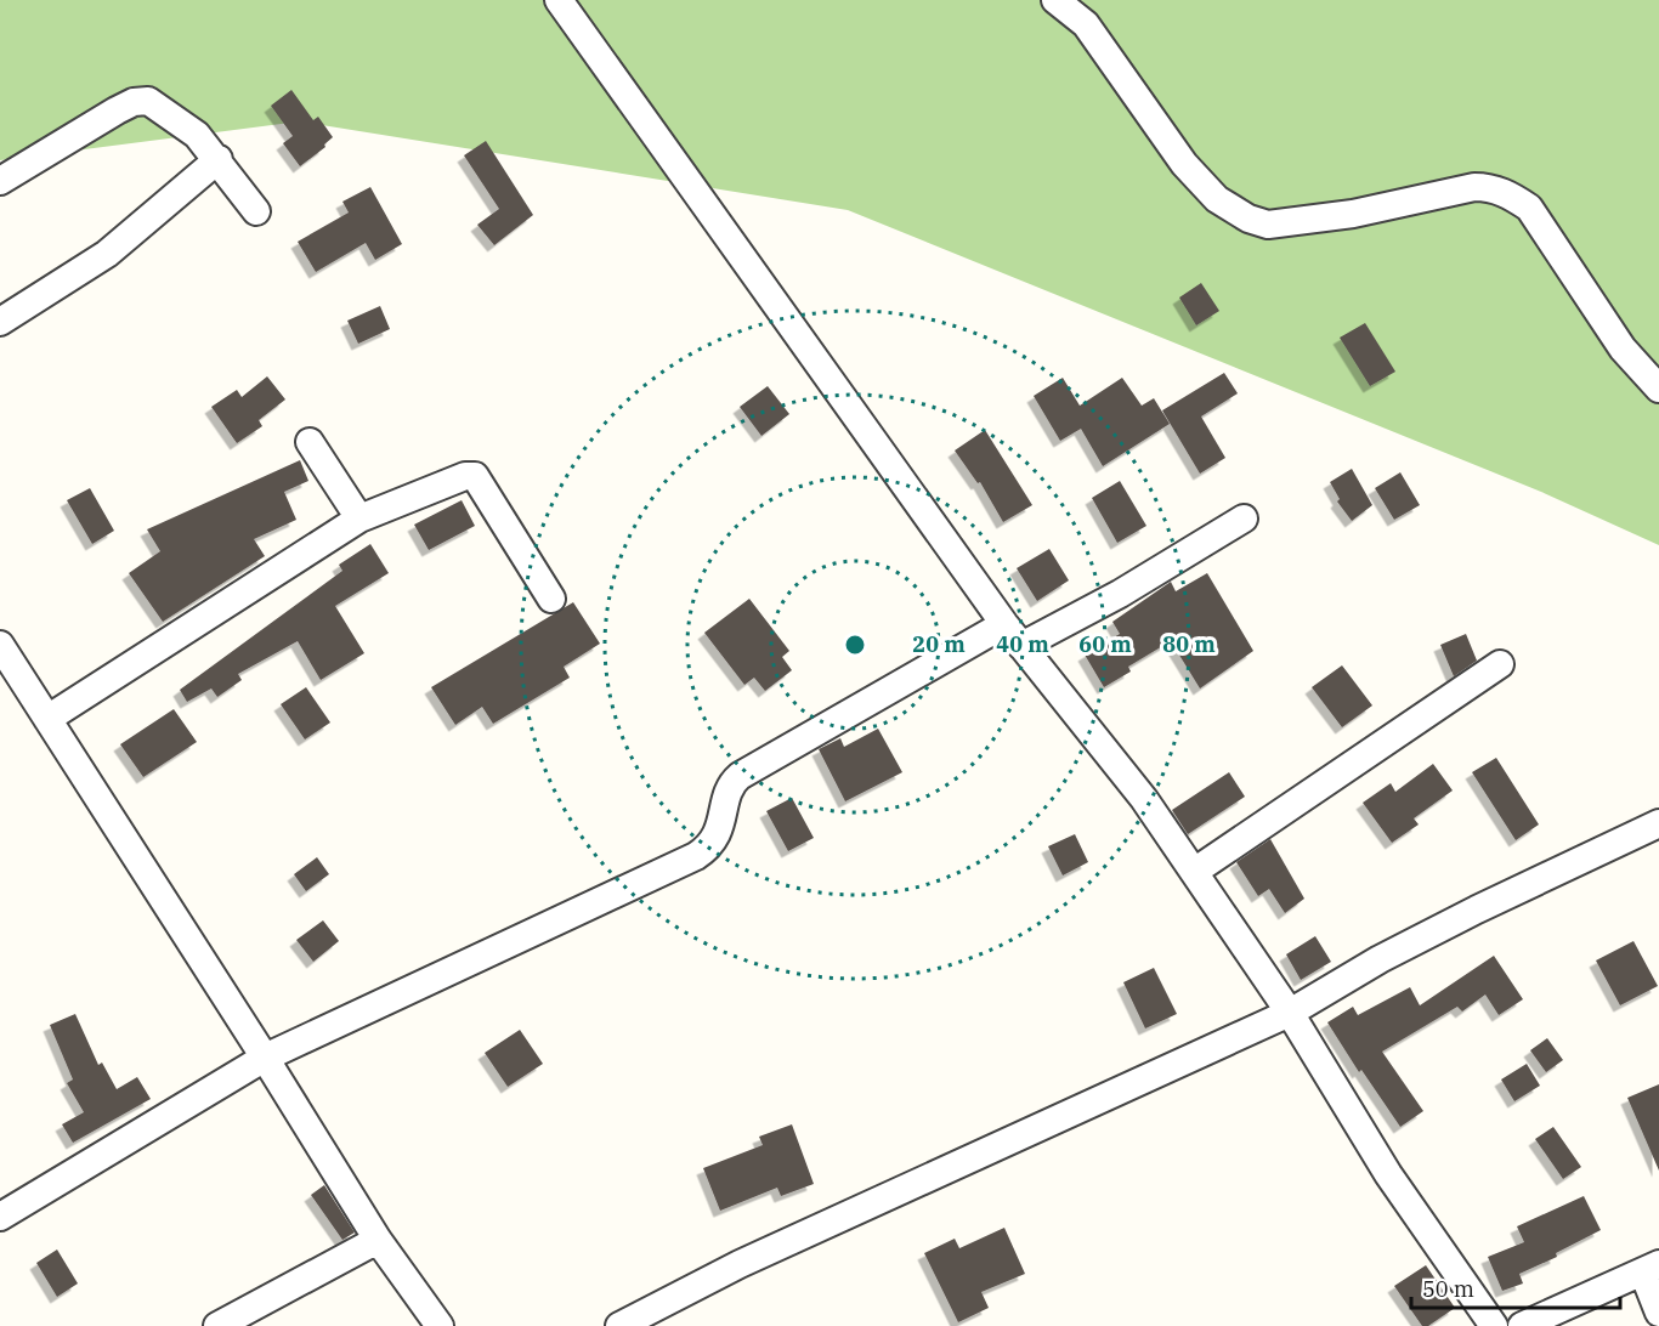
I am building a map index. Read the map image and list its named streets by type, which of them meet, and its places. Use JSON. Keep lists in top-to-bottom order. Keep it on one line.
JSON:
{"scale_bar":"50 m","rings":["20 m","40 m","60 m","80 m"]}
